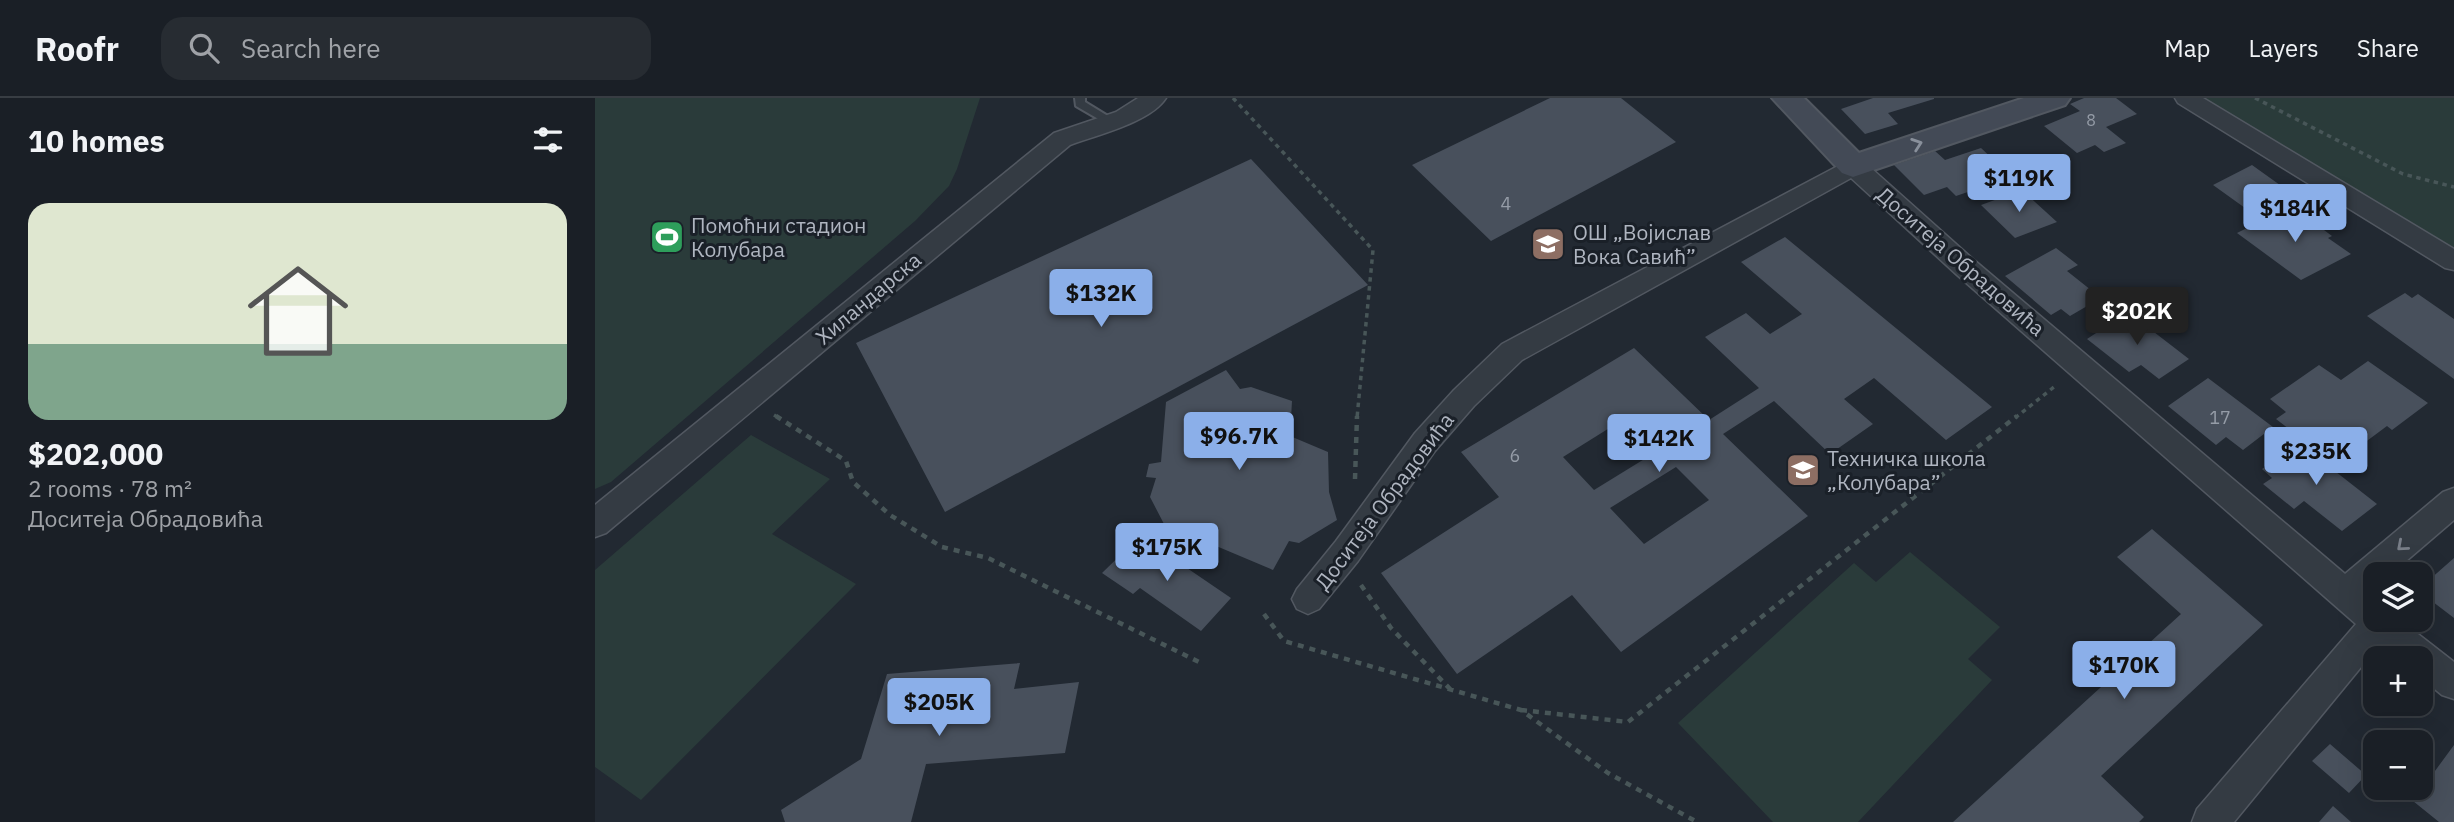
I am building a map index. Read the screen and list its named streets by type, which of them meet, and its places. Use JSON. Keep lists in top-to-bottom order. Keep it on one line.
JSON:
{"streets":{"street":["Доситеја Обрадовића","Хиландарска"]},"places":{"sports":["Помоћни стадион Колубара"],"school or university":["ОШ „Војислав Вока Савић”","Техничка школа „Колубара”"]},"house_numbers":["8","4","17","6"],"page":{"header":"Roofr","search":"Search here","nav":["Map","Layers","Share"],"heading":"10 homes","price":["$119K","$184K","$132K","$202K","$96.7K","$142K","$235K","$175K","$170K","$205K"],"list":[{"name":"$202,000","note":"2 rooms · 78 m² · Доситеја Обрадовића"}],"map_buttons":["+","−"]}}
